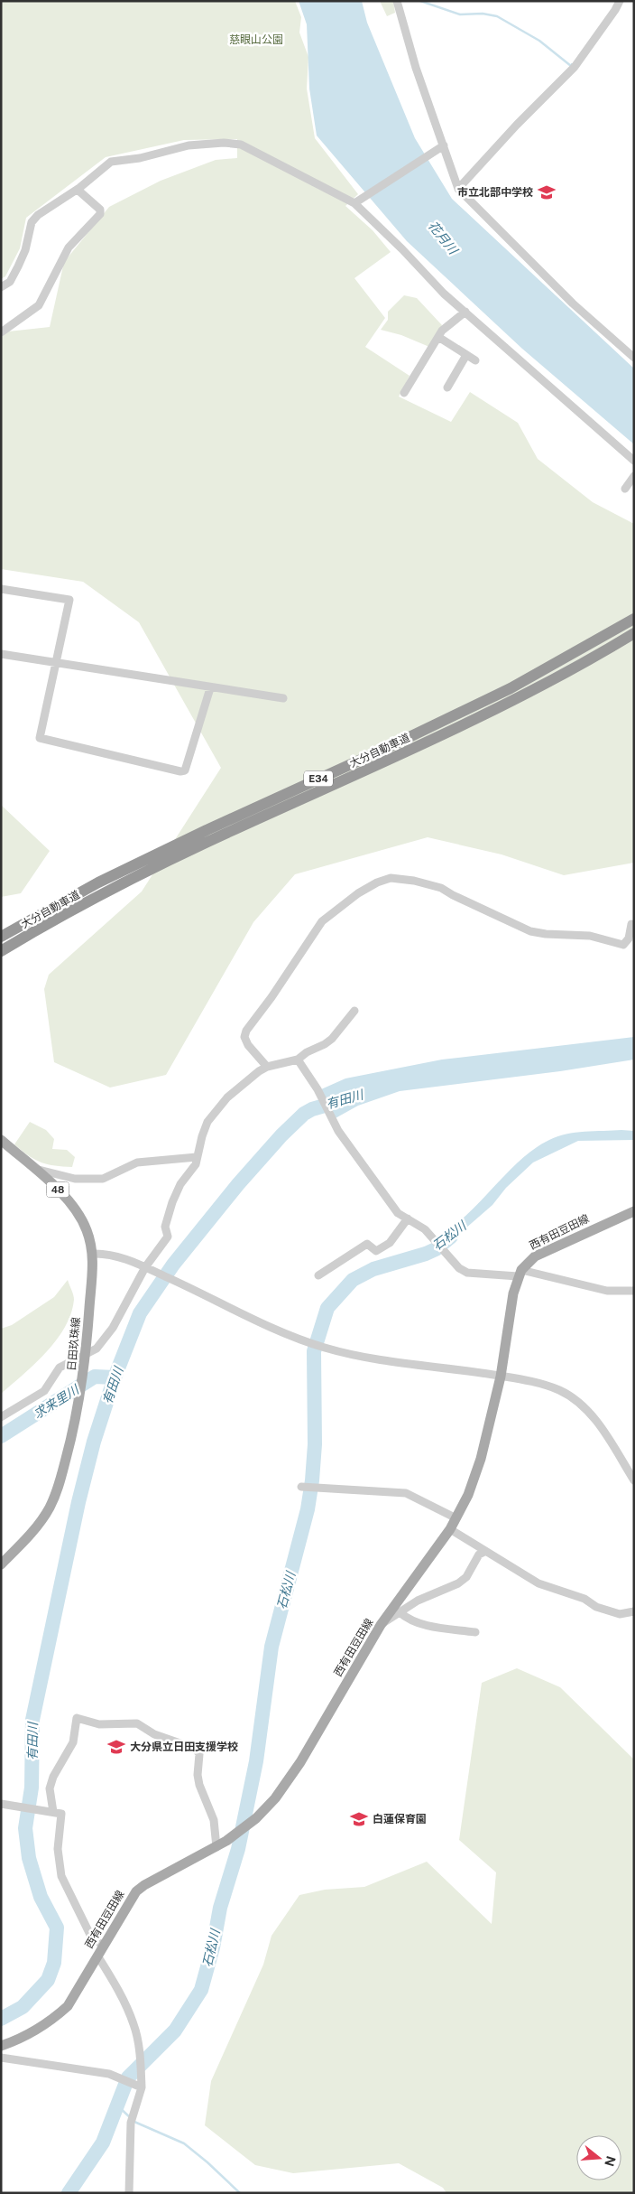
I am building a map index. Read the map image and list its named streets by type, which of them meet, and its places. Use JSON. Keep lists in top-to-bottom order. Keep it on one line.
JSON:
{"streets":{"highway":["大分自動車道","E34"],"main road":["48","西有田豆田線","日田玖珠線"]},"water":["花月川","有田川","石松川","求来里川"],"parks":["慈眼山公園"],"places":{"school or university":["市立北部中学校","大分県立日田支援学校","白蓮保育園"]},"north":"right"}
